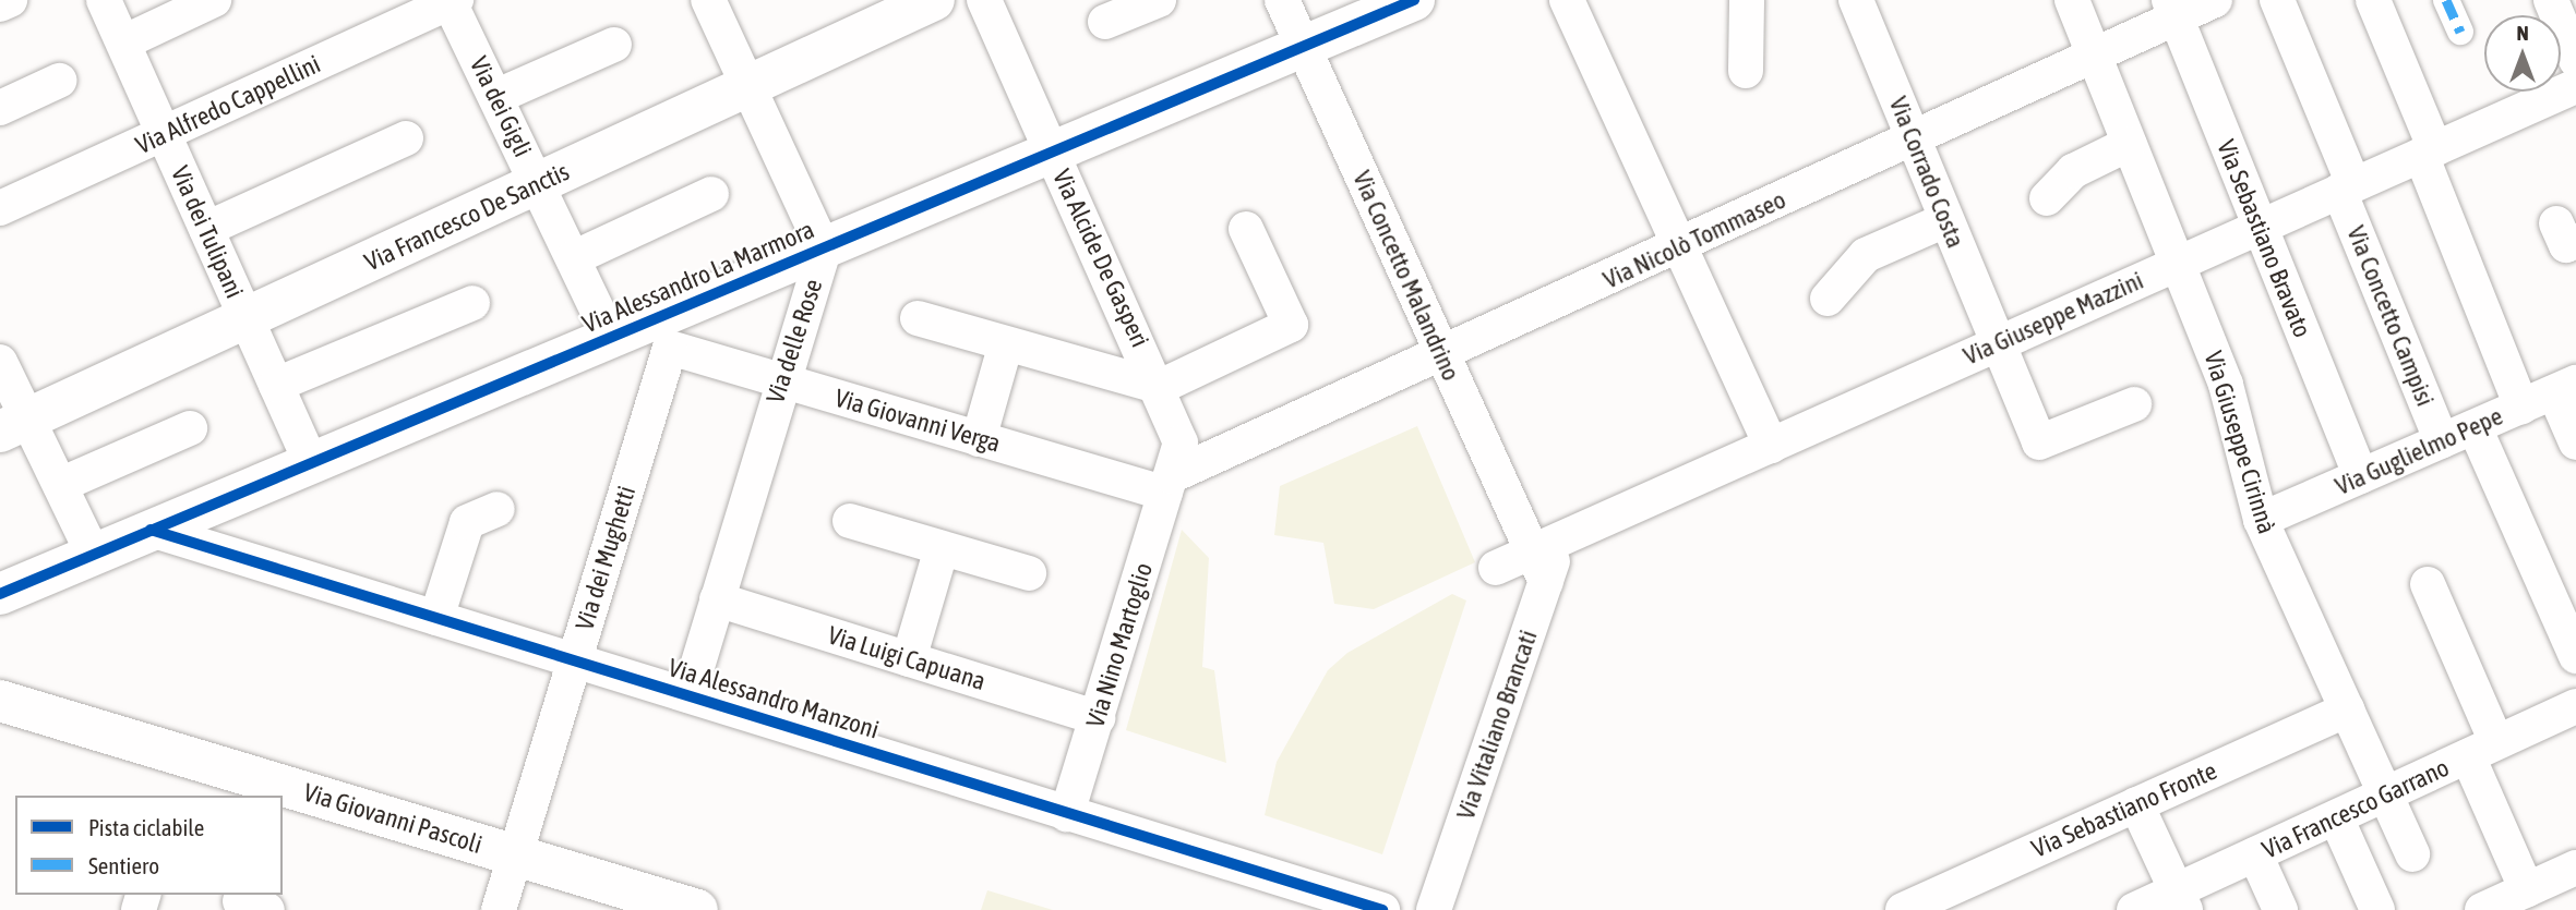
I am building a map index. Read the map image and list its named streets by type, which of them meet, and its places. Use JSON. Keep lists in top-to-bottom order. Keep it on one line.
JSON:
{"streets":{"street":["Via Alfredo Cappellini","Via dei Gigli","Via Corrado Costa","Via Francesco De Sanctis","Via dei Tulipani","Via Sebastiano Bravato","Via Nicolò Tommaseo","Via Alcide De Gasperi","Via Concetto Malandrino","Via Alessandro La Marmora","Via Concetto Campisi","Via Giuseppe Mazzini","Via delle Rose","Via Giovanni Verga","Via Giuseppe Cirinnà","Via Guglielmo Pepe","Via dei Mughetti","Via Nino Martoglio","Via Luigi Capuana","Via Alessandro Manzoni","Via Vitaliano Brancati","Via Francesco Garrano","Via Sebastiano Fronte","Via Giovanni Pascoli"]},"crossings":[["Via Alfredo Cappellini","Via dei Gigli"],["Via Alfredo Cappellini","Via dei Tulipani"],["Via dei Gigli","Via Francesco De Sanctis"],["Via dei Gigli","Via Alessandro La Marmora"],["Via Corrado Costa","Via Nicolò Tommaseo"],["Via Corrado Costa","Via Giuseppe Mazzini"],["Via Francesco De Sanctis","Via dei Tulipani"],["Via Francesco De Sanctis","Via delle Rose"],["Via dei Tulipani","Via Alessandro La Marmora"],["Via Sebastiano Bravato","Via Nicolò Tommaseo"],["Via Sebastiano Bravato","Via Giuseppe Mazzini"],["Via Sebastiano Bravato","Via Guglielmo Pepe"],["Via Nicolò Tommaseo","Via Alcide De Gasperi"],["Via Nicolò Tommaseo","Via Concetto Malandrino"],["Via Nicolò Tommaseo","Via Giovanni Verga"],["Via Nicolò Tommaseo","Via Giuseppe Cirinnà"],["Via Nicolò Tommaseo","Via Nino Martoglio"],["Via Alcide De Gasperi","Via Alessandro La Marmora"],["Via Alcide De Gasperi","Via Giovanni Verga"],["Via Alcide De Gasperi","Via Nino Martoglio"],["Via Concetto Malandrino","Via Alessandro La Marmora"],["Via Concetto Malandrino","Via Giuseppe Mazzini"],["Via Concetto Malandrino","Via Vitaliano Brancati"],["Via Alessandro La Marmora","Via delle Rose"],["Via Alessandro La Marmora","Via Giovanni Verga"],["Via Alessandro La Marmora","Via dei Mughetti"],["Via Alessandro La Marmora","Via Alessandro Manzoni"],["Via Concetto Campisi","Via Giuseppe Mazzini"],["Via Concetto Campisi","Via Guglielmo Pepe"],["Via Giuseppe Mazzini","Via Giuseppe Cirinnà"],["Via Giuseppe Mazzini","Via Vitaliano Brancati"],["Via delle Rose","Via Giovanni Verga"],["Via delle Rose","Via Luigi Capuana"],["Via delle Rose","Via Alessandro Manzoni"],["Via Giovanni Verga","Via dei Mughetti"],["Via Giovanni Verga","Via Nino Martoglio"],["Via Giuseppe Cirinnà","Via Guglielmo Pepe"],["Via Giuseppe Cirinnà","Via Francesco Garrano"],["Via Giuseppe Cirinnà","Via Sebastiano Fronte"],["Via dei Mughetti","Via Alessandro Manzoni"],["Via dei Mughetti","Via Giovanni Pascoli"],["Via Nino Martoglio","Via Luigi Capuana"],["Via Nino Martoglio","Via Alessandro Manzoni"]],"legend":["Pista ciclabile","Sentiero"],"north":"top"}
